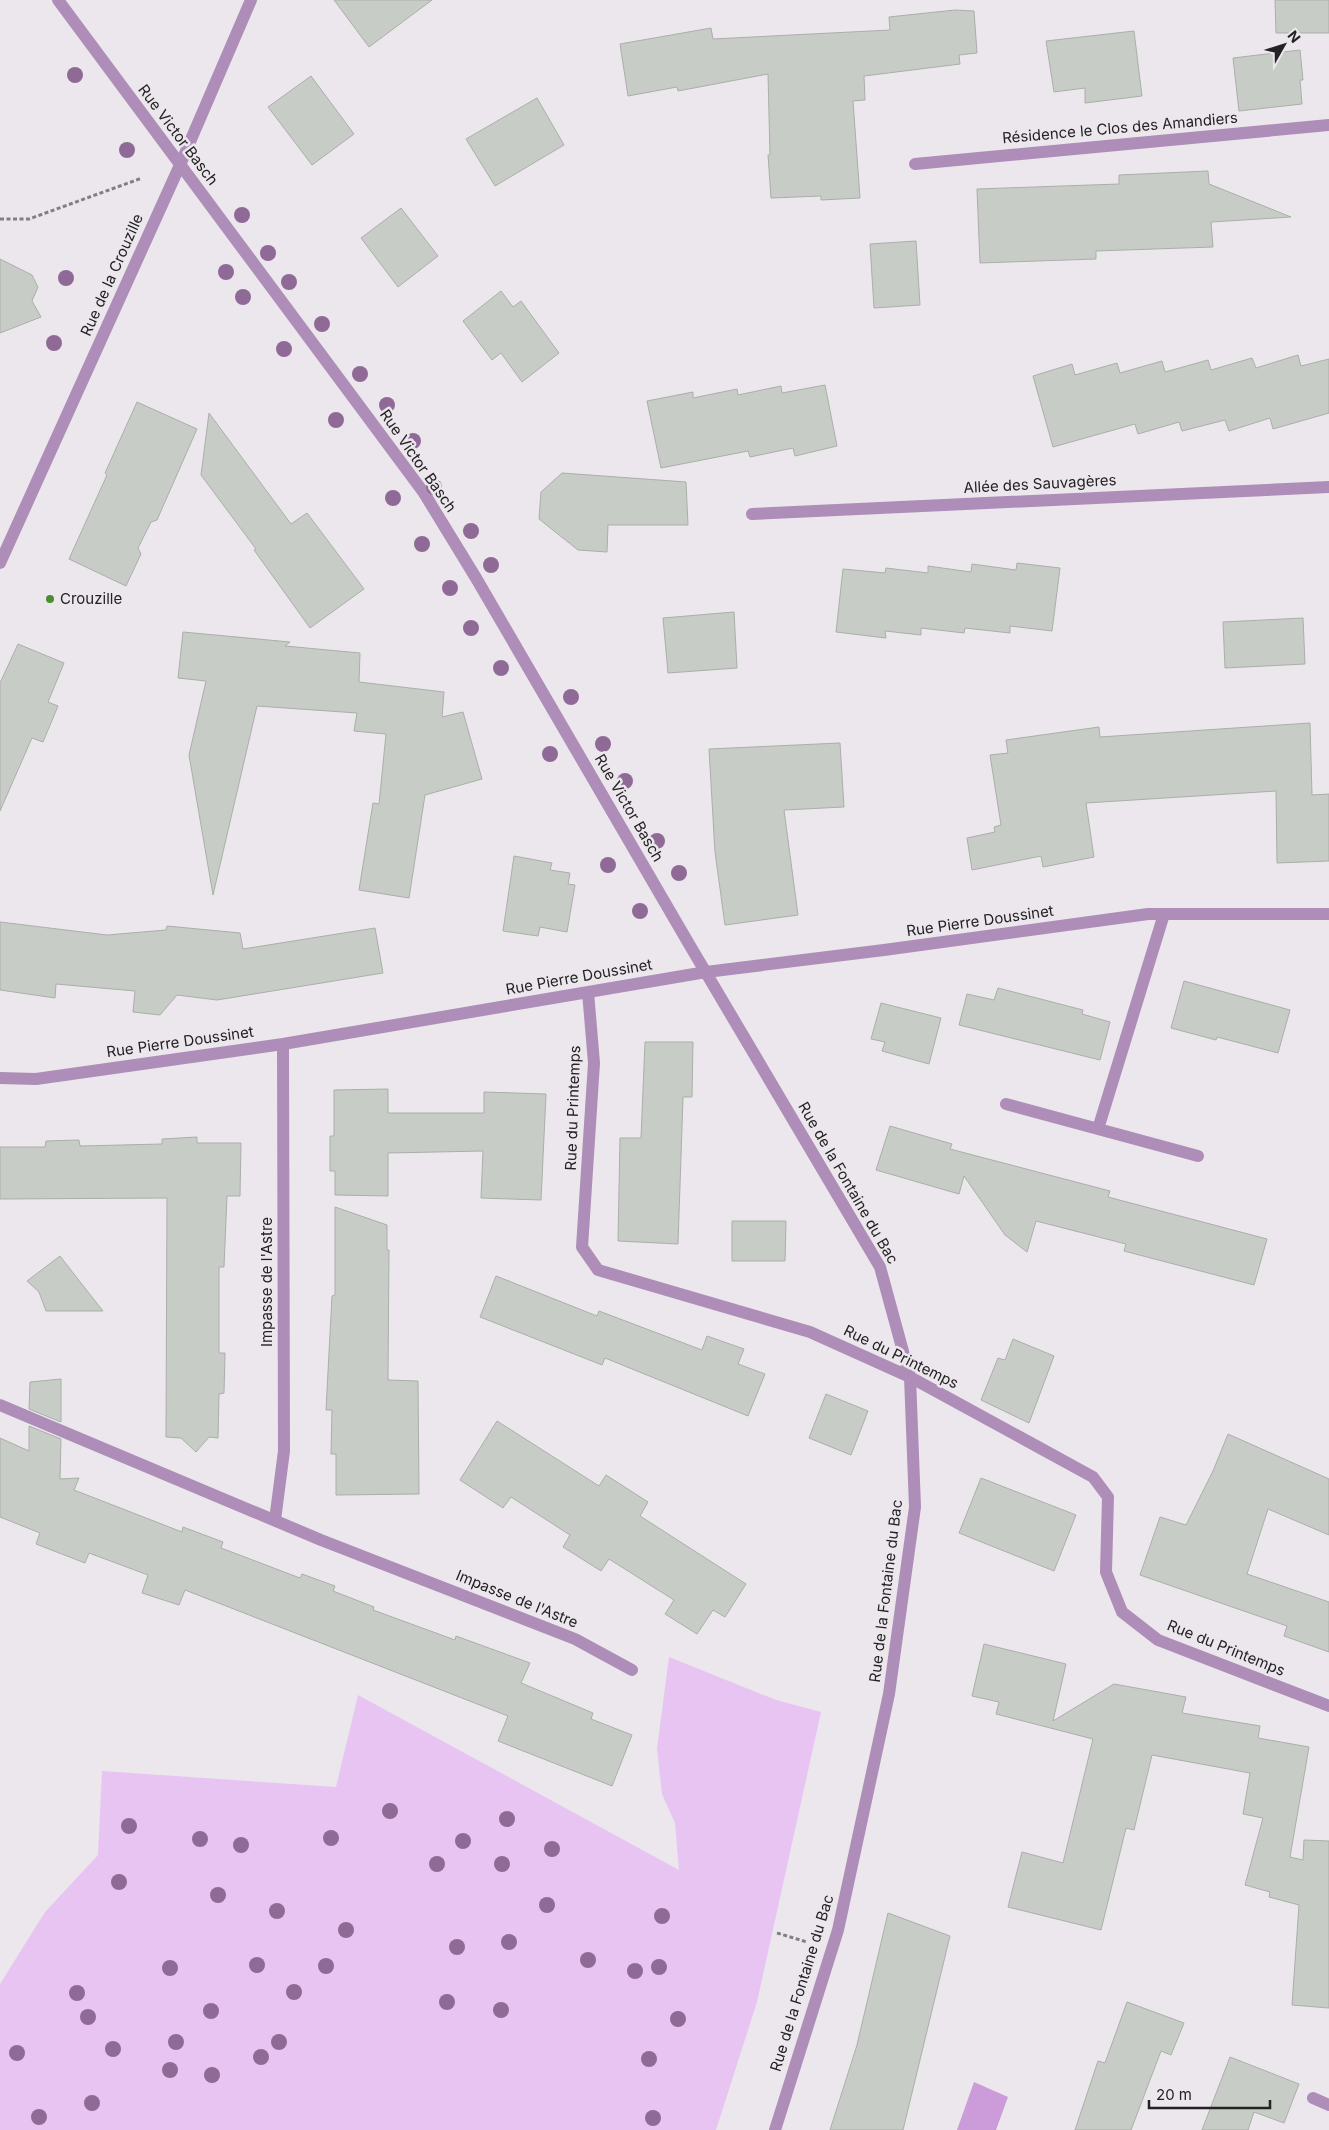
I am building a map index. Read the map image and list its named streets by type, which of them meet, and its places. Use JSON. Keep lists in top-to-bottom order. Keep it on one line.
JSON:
{"streets":{"street":["Résidence le Clos des Amandiers","Rue Victor Basch","Rue de la Crouzille","Allée des Sauvagères","Rue Pierre Doussinet","Rue du Printemps","Rue de la Fontaine du Bac","Impasse de l'Astre"]},"crossings":[["Rue Victor Basch","Rue de la Crouzille"],["Rue Victor Basch","Rue Pierre Doussinet"],["Rue Victor Basch","Rue de la Fontaine du Bac"],["Rue Pierre Doussinet","Rue du Printemps"],["Rue Pierre Doussinet","Rue de la Fontaine du Bac"],["Rue Pierre Doussinet","Impasse de l'Astre"],["Rue du Printemps","Rue de la Fontaine du Bac"]],"places":["Crouzille"],"scale_bar":"20 m","north":"top right"}
